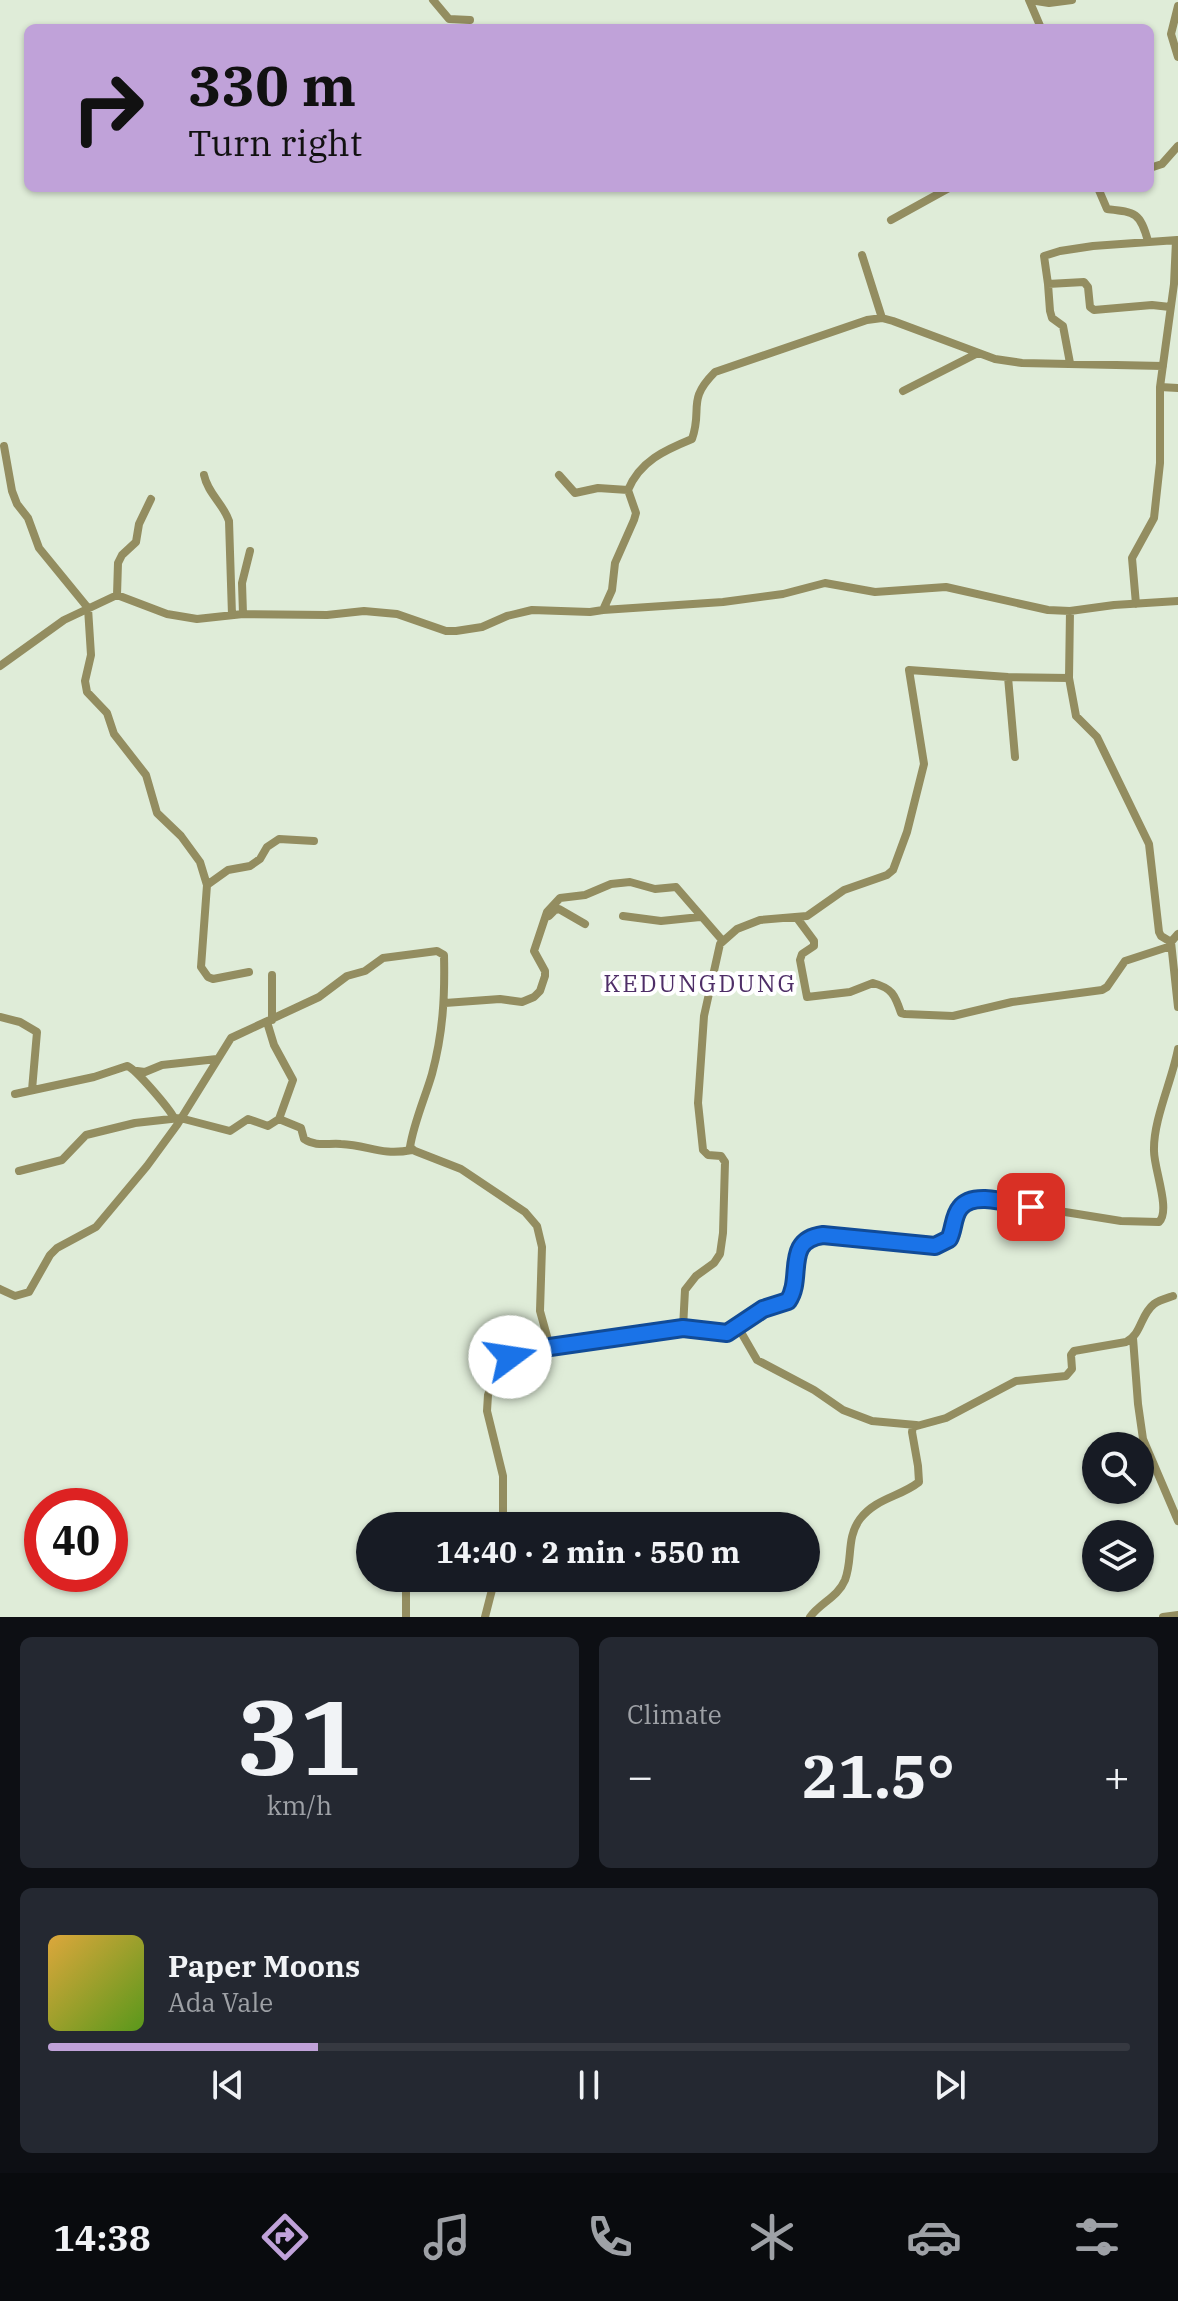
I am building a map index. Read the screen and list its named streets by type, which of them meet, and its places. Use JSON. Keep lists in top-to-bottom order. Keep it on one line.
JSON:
{"districts":["KEDUNGDUNG"],"page":{"turn":["330 m","Turn right"],"limit":"40","trip":"14:40 · 2 min · 550 m","tile":[["31","km/h"],"Climate"],"heat":["−","21.5°","+"],"song":["Paper Moons","Ada Vale"],"tabs":"14:38"}}
